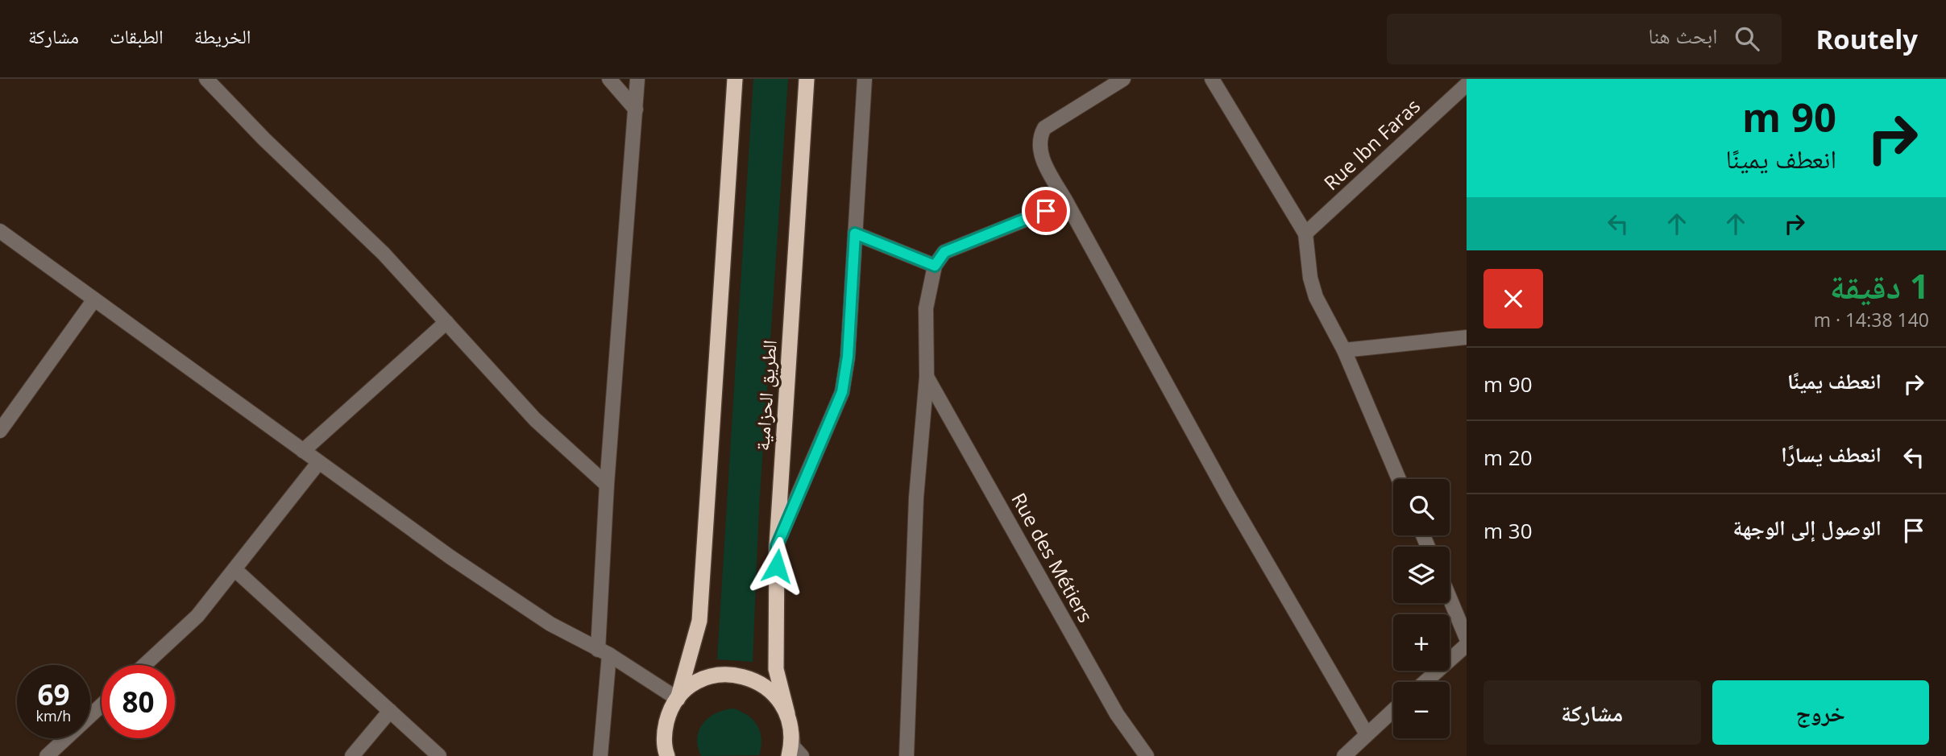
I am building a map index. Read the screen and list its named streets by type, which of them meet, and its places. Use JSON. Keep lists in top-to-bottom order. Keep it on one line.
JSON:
{"streets":{"highway":["الطريق الحزامية"],"street":["Rue Ibn Faras","Rue des Métiers"]},"page":{"header":"Routely","search":"ابحث هنا","nav":["الخريطة","الطبقات","مشاركة"],"turn":["90 m","انعطف يمينًا"],"heading":["1 دقيقة","140 m · 14:38"],"list":[{"name":"انعطف يمينًا","value":"90 m"},{"name":"انعطف يسارًا","value":"20 m"},{"name":"الوصول إلى الوجهة","value":"30 m"}],"map_buttons":["+","−"],"speed":"69 km/h","limit":"80","buttons":["خروج","مشاركة"]}}
